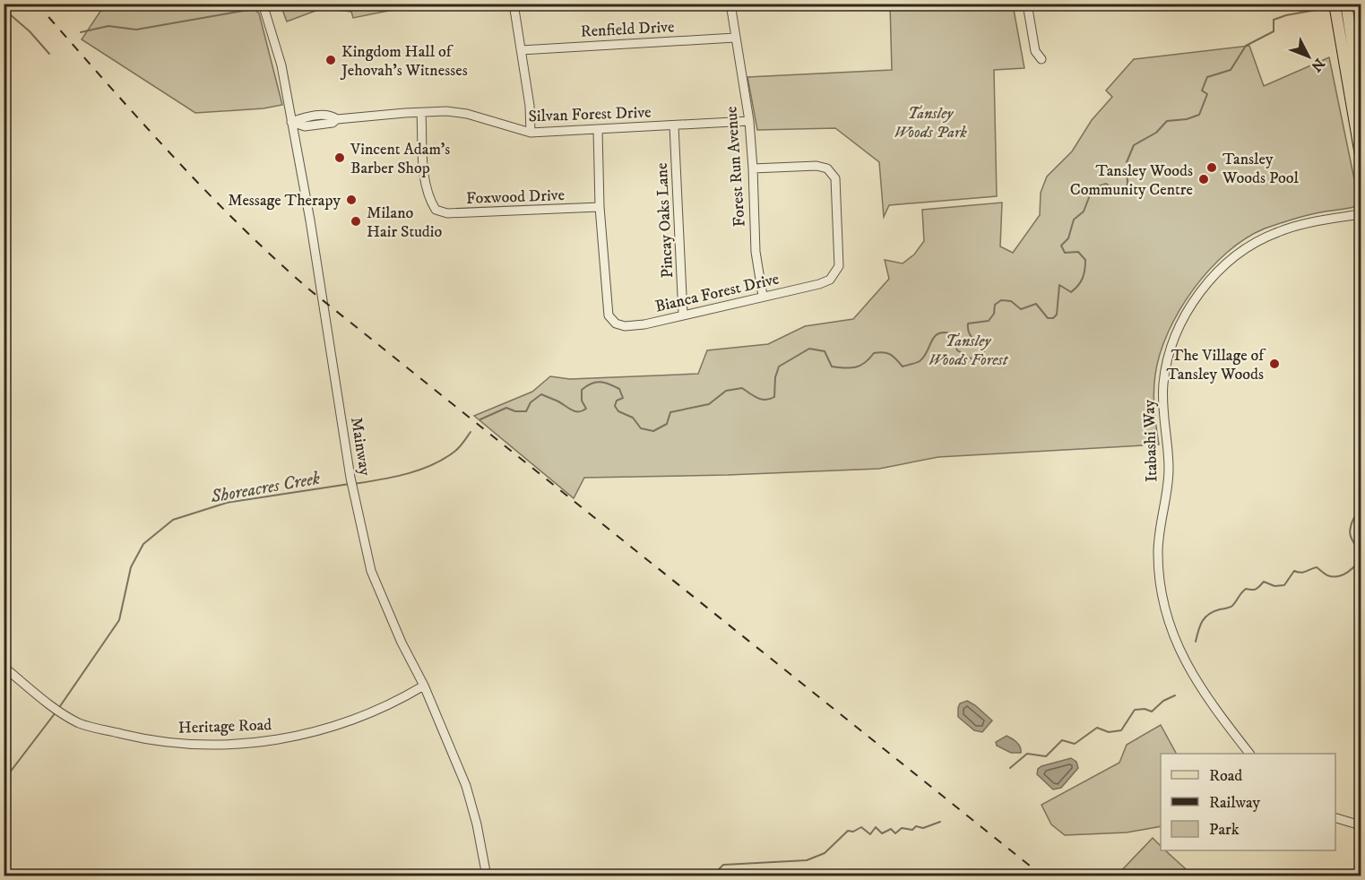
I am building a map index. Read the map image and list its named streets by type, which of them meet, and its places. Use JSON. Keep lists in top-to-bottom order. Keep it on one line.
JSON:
{"streets":{"street":["Renfield Drive","Silvan Forest Drive","Forest Run Avenue","Foxwood Drive","Pincay Oaks Lane","Bianca Forest Drive","Itabashi Way","Mainway","Heritage Road"]},"crossings":[["Renfield Drive","Forest Run Avenue"],["Silvan Forest Drive","Forest Run Avenue"],["Silvan Forest Drive","Foxwood Drive"],["Silvan Forest Drive","Pincay Oaks Lane"],["Silvan Forest Drive","Bianca Forest Drive"],["Silvan Forest Drive","Mainway"],["Forest Run Avenue","Bianca Forest Drive"],["Foxwood Drive","Bianca Forest Drive"],["Pincay Oaks Lane","Bianca Forest Drive"],["Mainway","Heritage Road"]],"water":["Shoreacres Creek"],"parks":["Tansley Woods Park","Tansley Woods Forest"],"places":["Kingdom Hall of Jehovah's Witnesses","Vincent Adam's Barber Shop","Tansley Woods Pool","Tansley Woods Community Centre","Message Therapy","Milano Hair Studio","The Village of Tansley Woods"],"legend":["Road","Railway","Park"],"north":"bottom right"}
